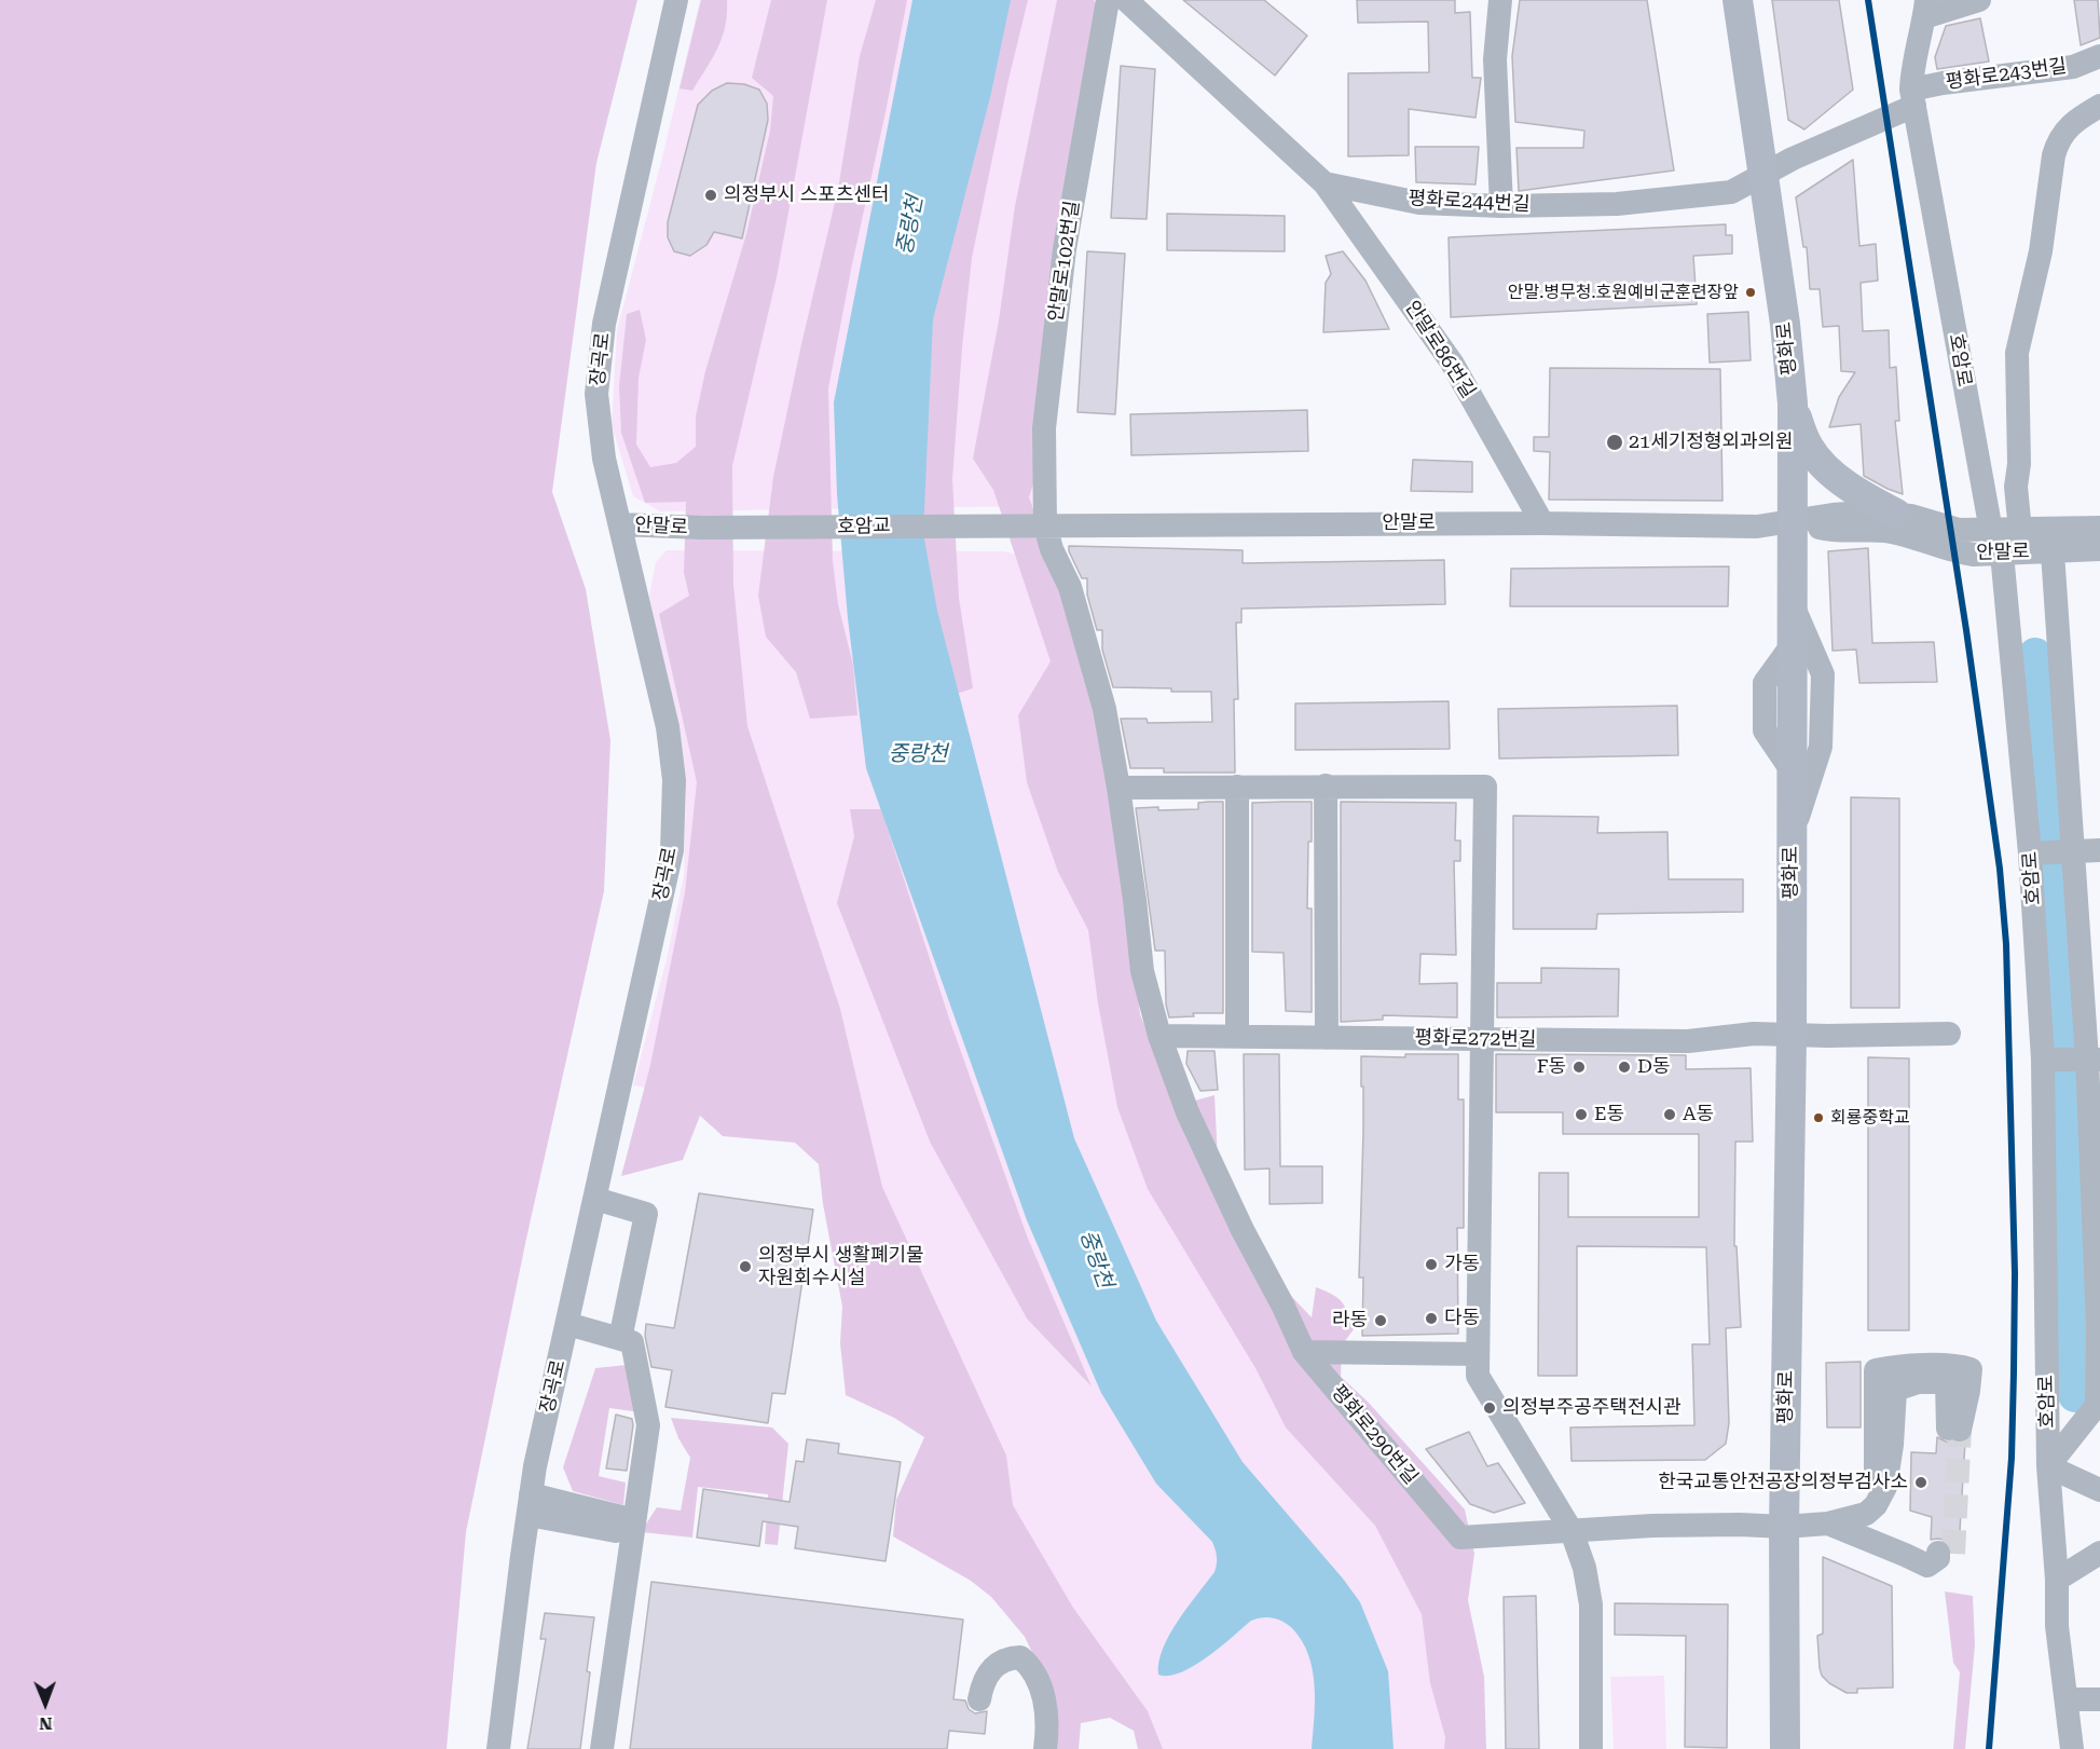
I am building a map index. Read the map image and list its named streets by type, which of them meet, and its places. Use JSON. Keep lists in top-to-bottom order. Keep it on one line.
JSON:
{"streets":{"main road":["평화로"],"street":["평화로243번길","평화로244번길","안말로102번길","안말로86번길","장곡로","호암로","안말로","호암교","평화로272번길","평화로290번길"]},"crossings":[["평화로243번길","평화로244번길"],["평화로243번길","평화로"],["평화로243번길","호암로"],["평화로244번길","평화로"],["평화로244번길","안말로86번길"],["안말로102번길","안말로"],["안말로102번길","호암교"],["안말로102번길","평화로290번길"],["평화로","안말로"],["평화로","평화로272번길"],["평화로","평화로290번길"],["안말로86번길","안말로"],["장곡로","안말로"],["호암로","안말로"],["안말로","호암교"],["평화로272번길","평화로290번길"]],"water":["중랑천"],"places":["의정부시 스포츠센터","안말.병무청.호원예비군훈련장앞","21세기정형외과의원","F동","D동","E동","A동","회룡중학교","가동","의정부시 생활폐기물 자원회수시설","다동","라동","의정부주공주택전시관","한국교통안전공장의정부검사소"],"north":"bottom"}
